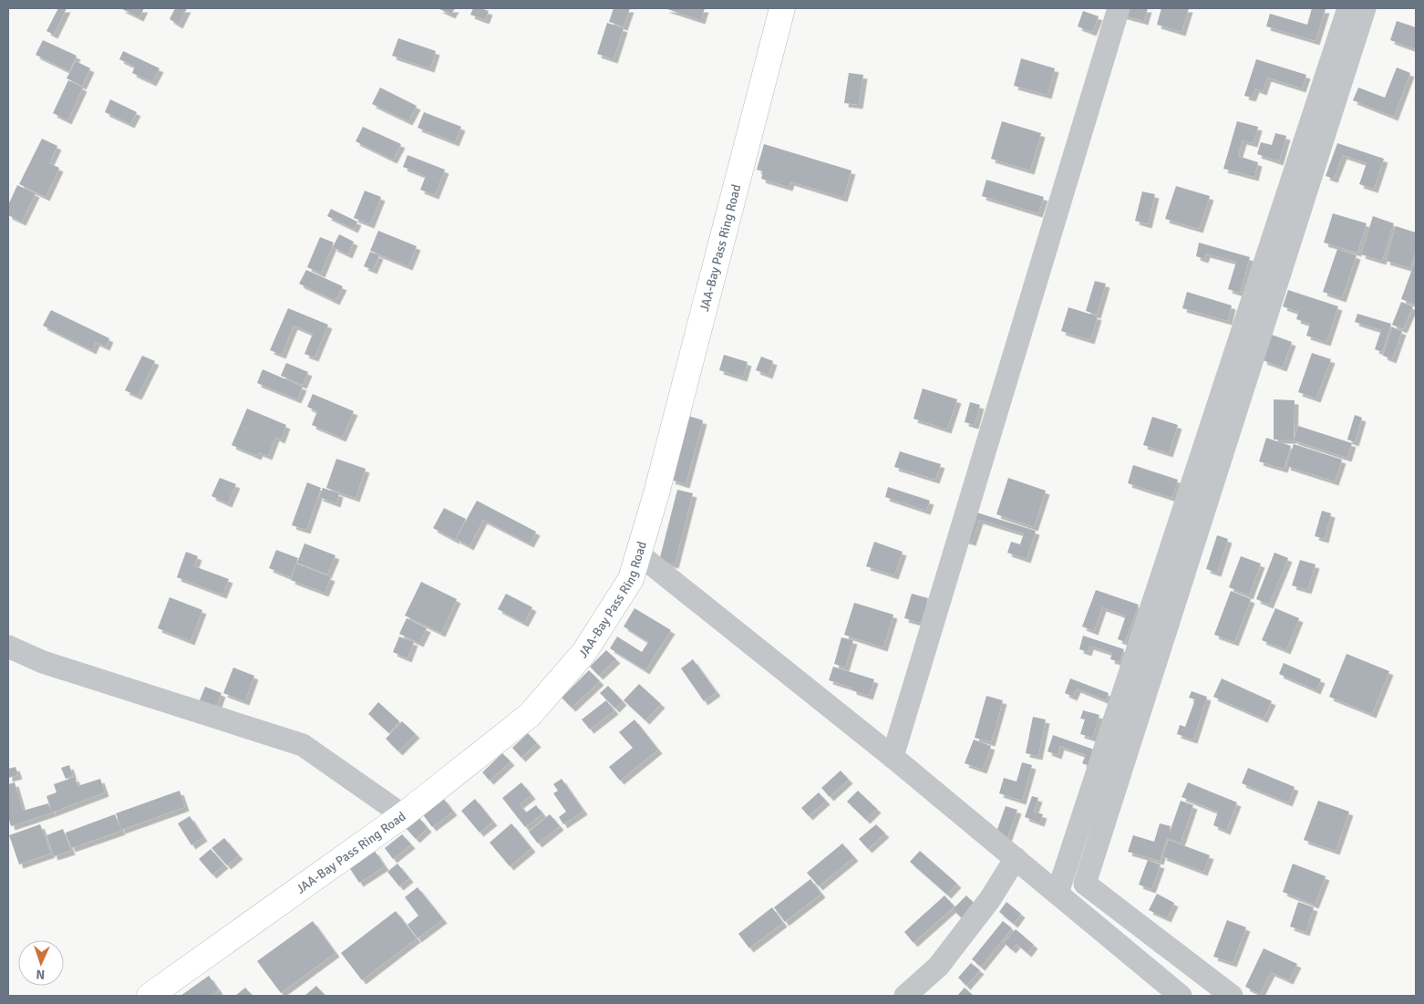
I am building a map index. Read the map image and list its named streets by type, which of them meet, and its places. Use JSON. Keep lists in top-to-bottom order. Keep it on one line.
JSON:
{"streets":{"highway":["JAA-Bay Pass Ring Road"]},"north":"bottom"}
